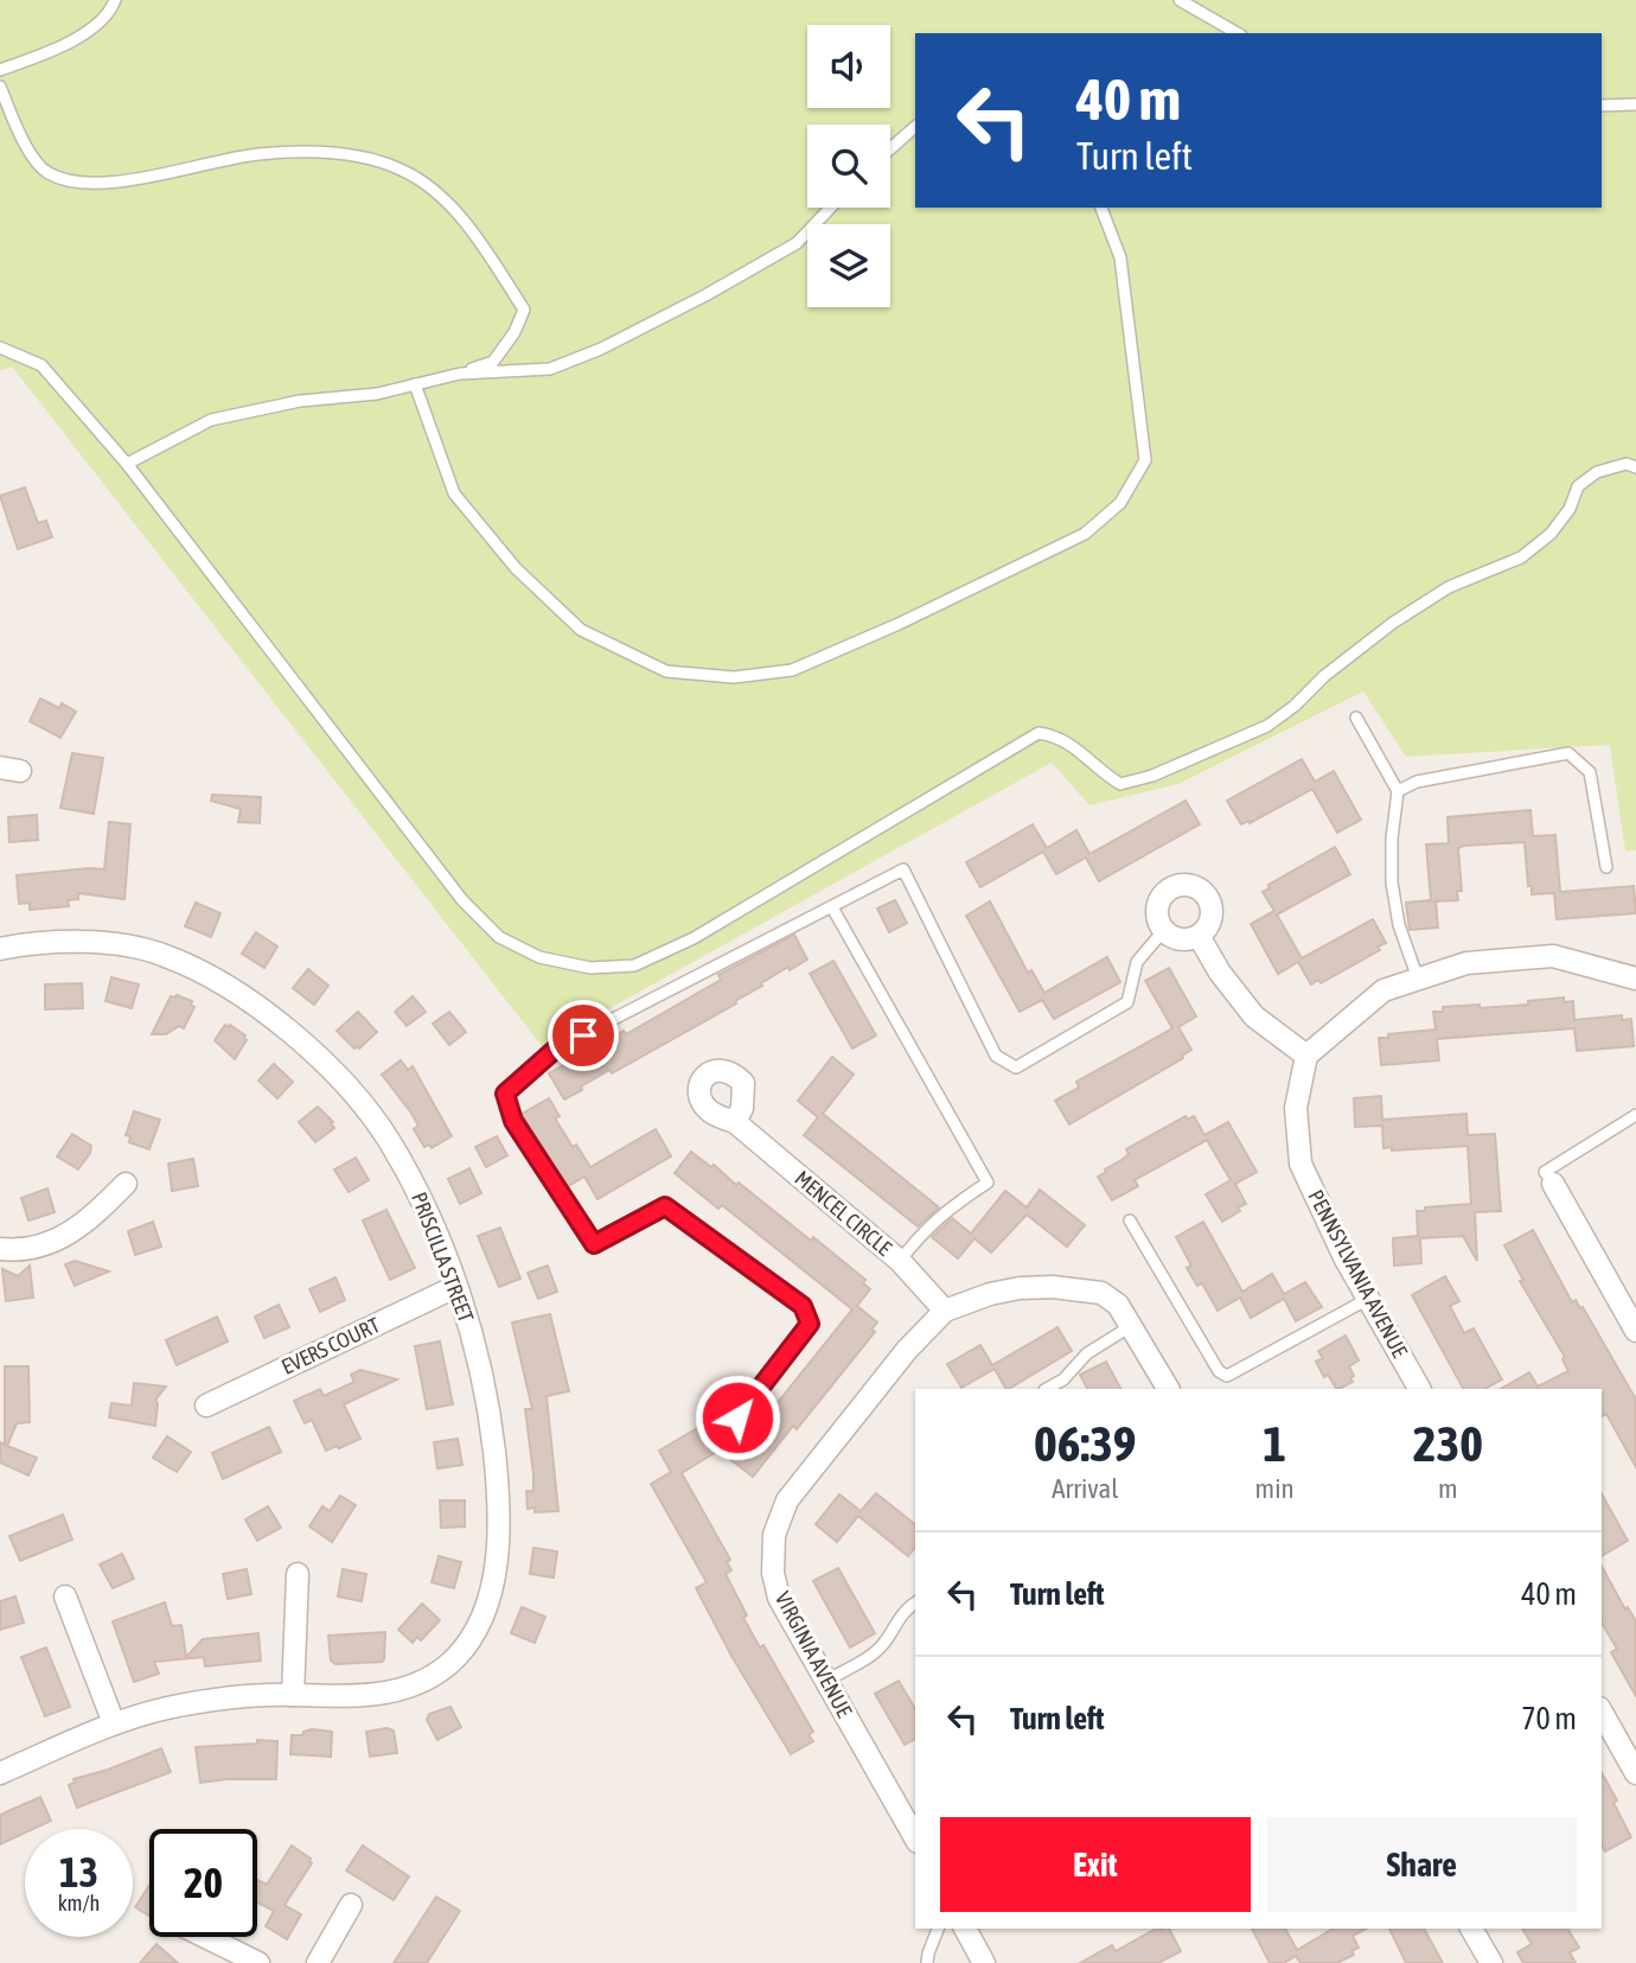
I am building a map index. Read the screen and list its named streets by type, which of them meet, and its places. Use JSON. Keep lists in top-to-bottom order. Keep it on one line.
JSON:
{"streets":{"street":["MENCEL CIRCLE","PRISCILLA STREET","PENNSYLVANIA AVENUE","EVERS COURT","VIRGINIA AVENUE"]},"crossings":[["MENCEL CIRCLE","VIRGINIA AVENUE"],["PRISCILLA STREET","EVERS COURT"]],"page":{"turn":["40 m","Turn left"],"eta":["06:39","Arrival","1","min","230","m"],"list":[{"name":"Turn left","value":"40 m"},{"name":"Turn left","value":"70 m"}],"buttons":["Exit","Share"],"speed":"13 km/h","limit":"20"}}
